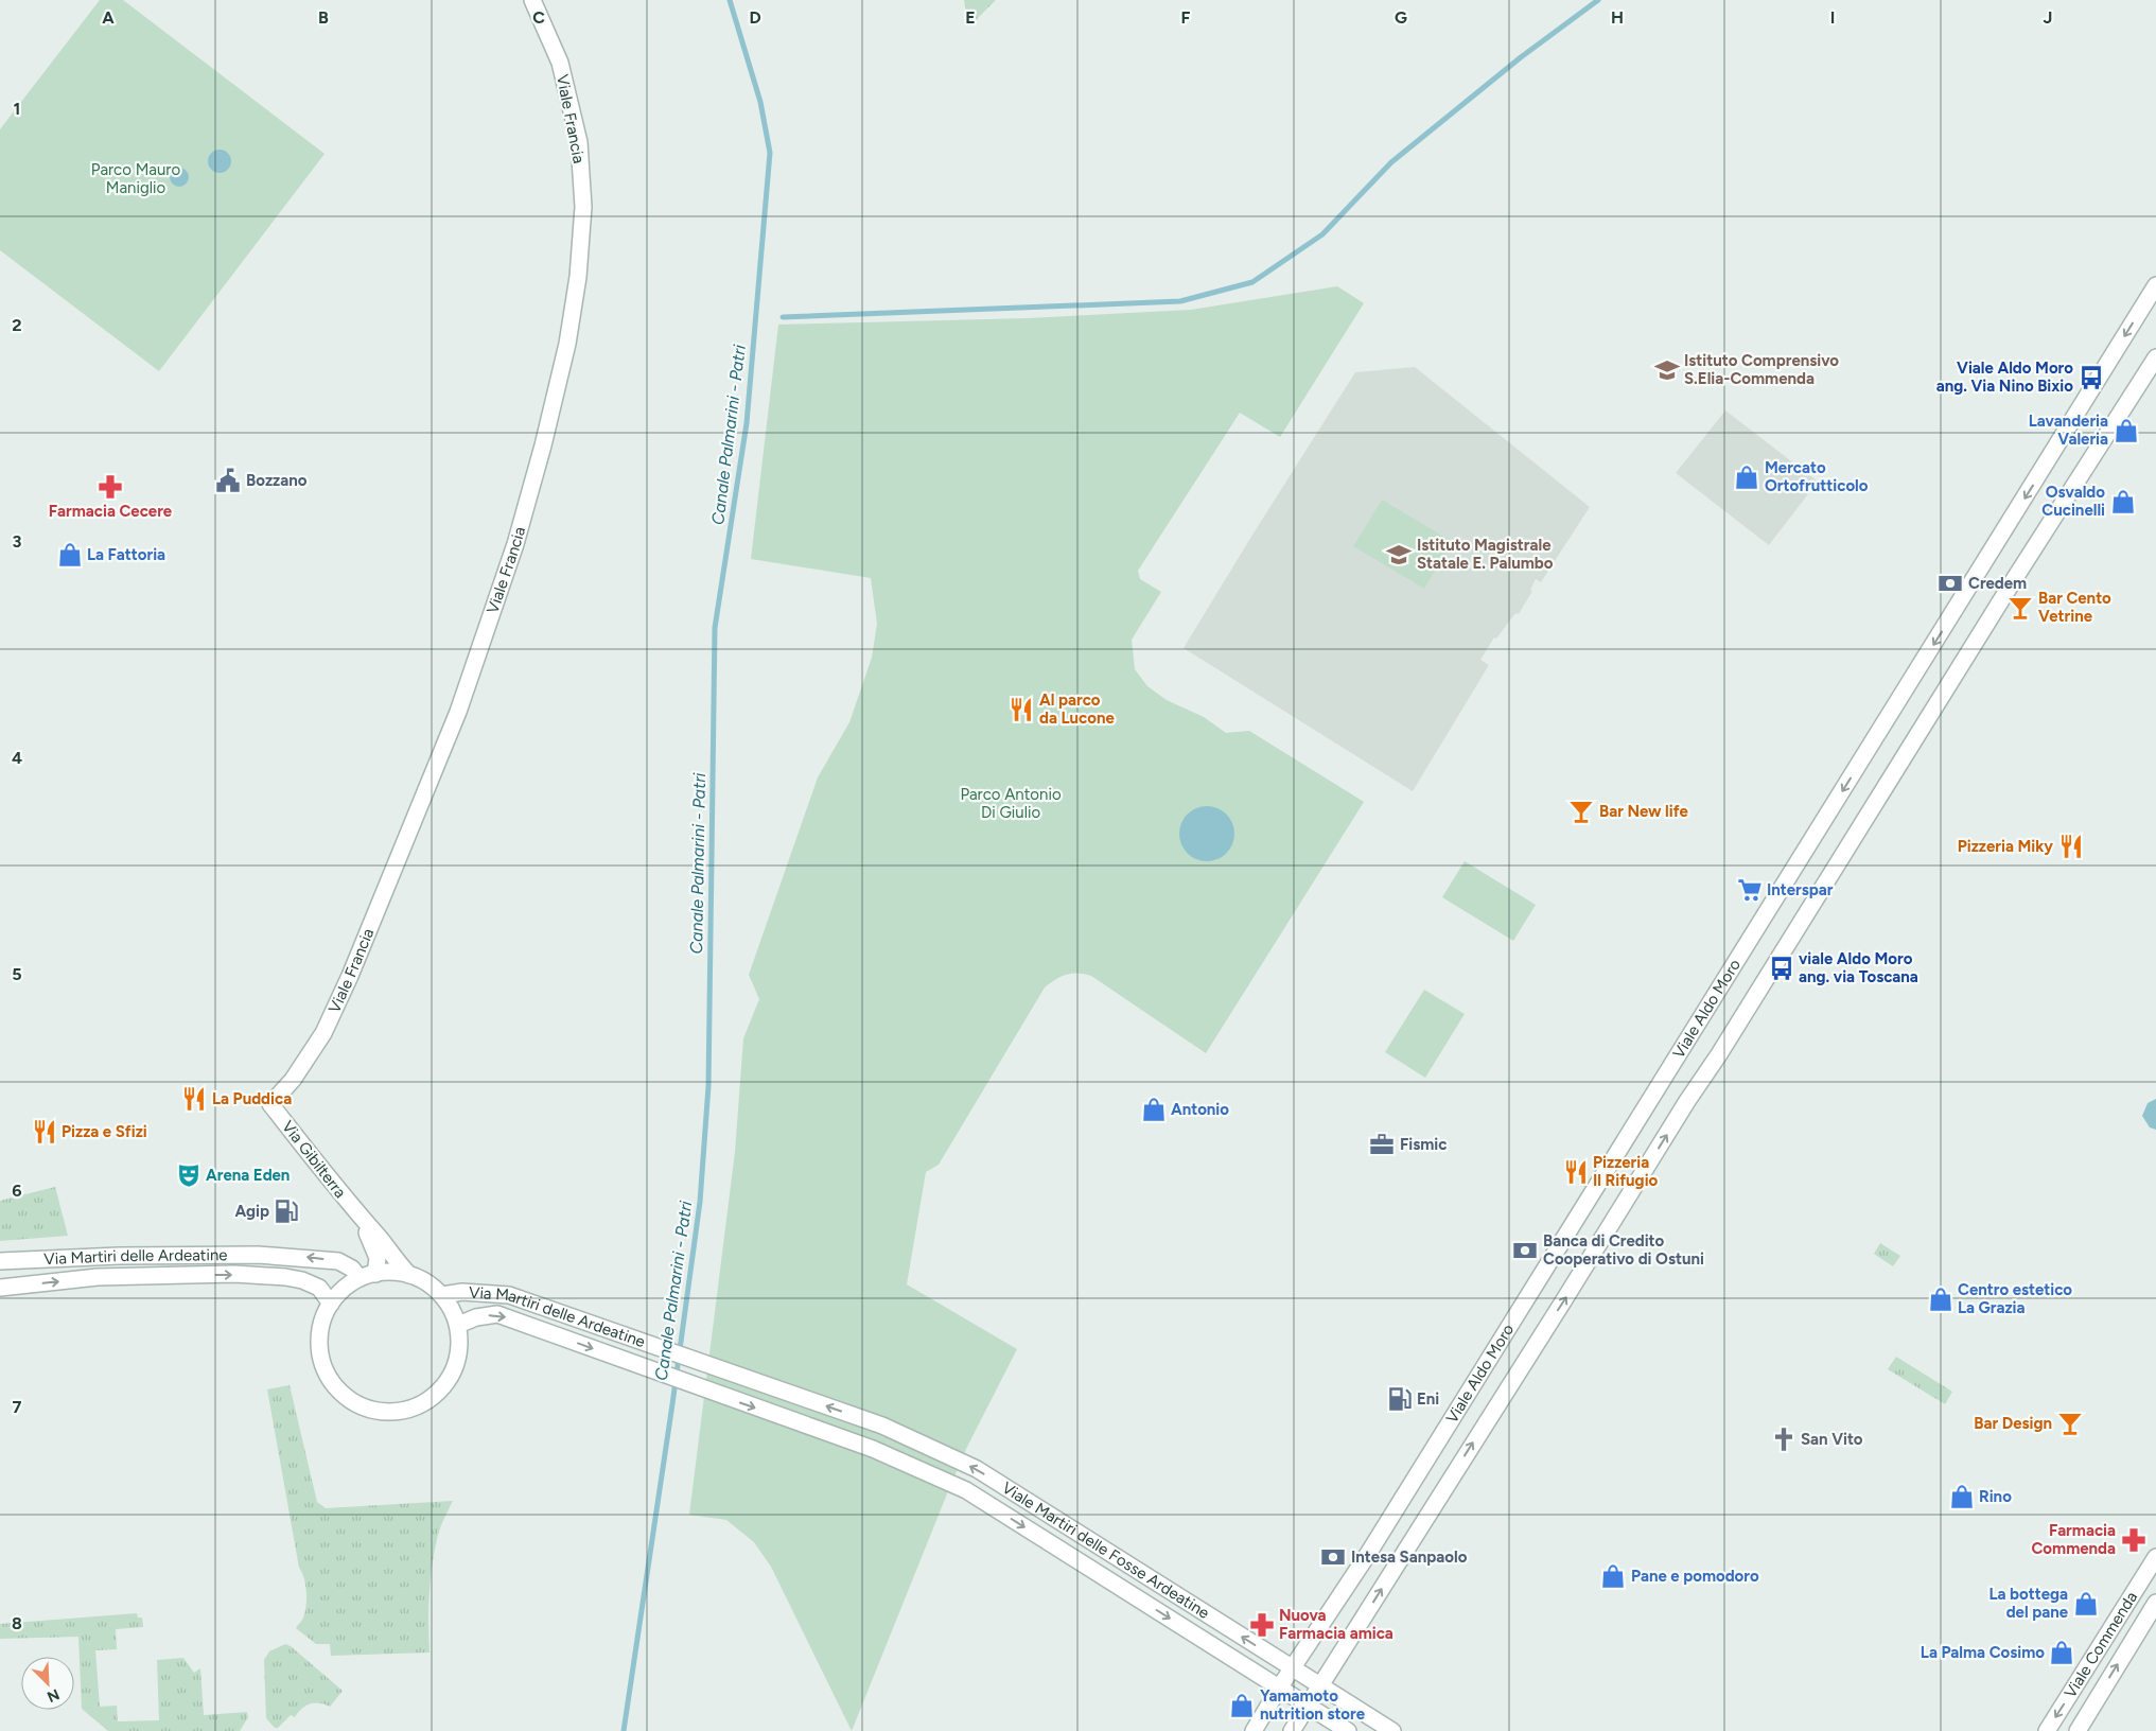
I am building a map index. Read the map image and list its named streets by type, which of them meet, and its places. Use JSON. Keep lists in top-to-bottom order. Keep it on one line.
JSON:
{"streets":{"street":["Viale Francia","Viale Aldo Moro","Via Gibilterra","Via Martiri delle Ardeatine","Viale Martiri delle Fosse Ardeatine","Viale Commenda"]},"crossings":[["Viale Francia","Via Gibilterra"],["Viale Aldo Moro","Viale Martiri delle Fosse Ardeatine"],["Via Gibilterra","Via Martiri delle Ardeatine"],["Via Martiri delle Ardeatine","Viale Martiri delle Fosse Ardeatine"]],"water":["Canale Palmarini - Patri"],"parks":["Parco Mauro Maniglio","Parco Antonio Di Giulio"],"places":{"school or university":["Istituto Comprensivo S.Elia-Commenda","Istituto Magistrale Statale E. Palumbo"],"bus stop":["Viale Aldo Moro ang. Via Nino Bixio","viale Aldo Moro ang. via Toscana"],"shop":["Lavanderia Valeria","Mercato Ortofrutticolo","Osvaldo Cucinelli","La Fattoria","Antonio","Centro estetico La Grazia","Rino","Pane e pomodoro","La bottega del pane","La Palma Cosimo","Yamamoto nutrition store"],"public building":["Bozzano"],"pharmacy":["Farmacia Cecere","Farmacia Commenda","Nuova Farmacia amica"],"bank":["Credem","Banca di Credito Cooperativo di Ostuni","Intesa Sanpaolo"],"bar":["Bar Cento Vetrine","Bar New life","Bar Design"],"restaurant":["Al parco da Lucone","Pizzeria Miky","La Puddica","Pizza e Sfizi","Pizzeria Il Rifugio"],"supermarket":["Interspar"],"office":["Fismic"],"theatre":["Arena Eden"],"fuel station":["Agip","Eni"],"church":["San Vito"]},"north":"bottom right","grid":{"columns":["A","B","C","D","E","F","G","H","I","J"],"rows":["1","2","3","4","5","6","7","8"]}}
